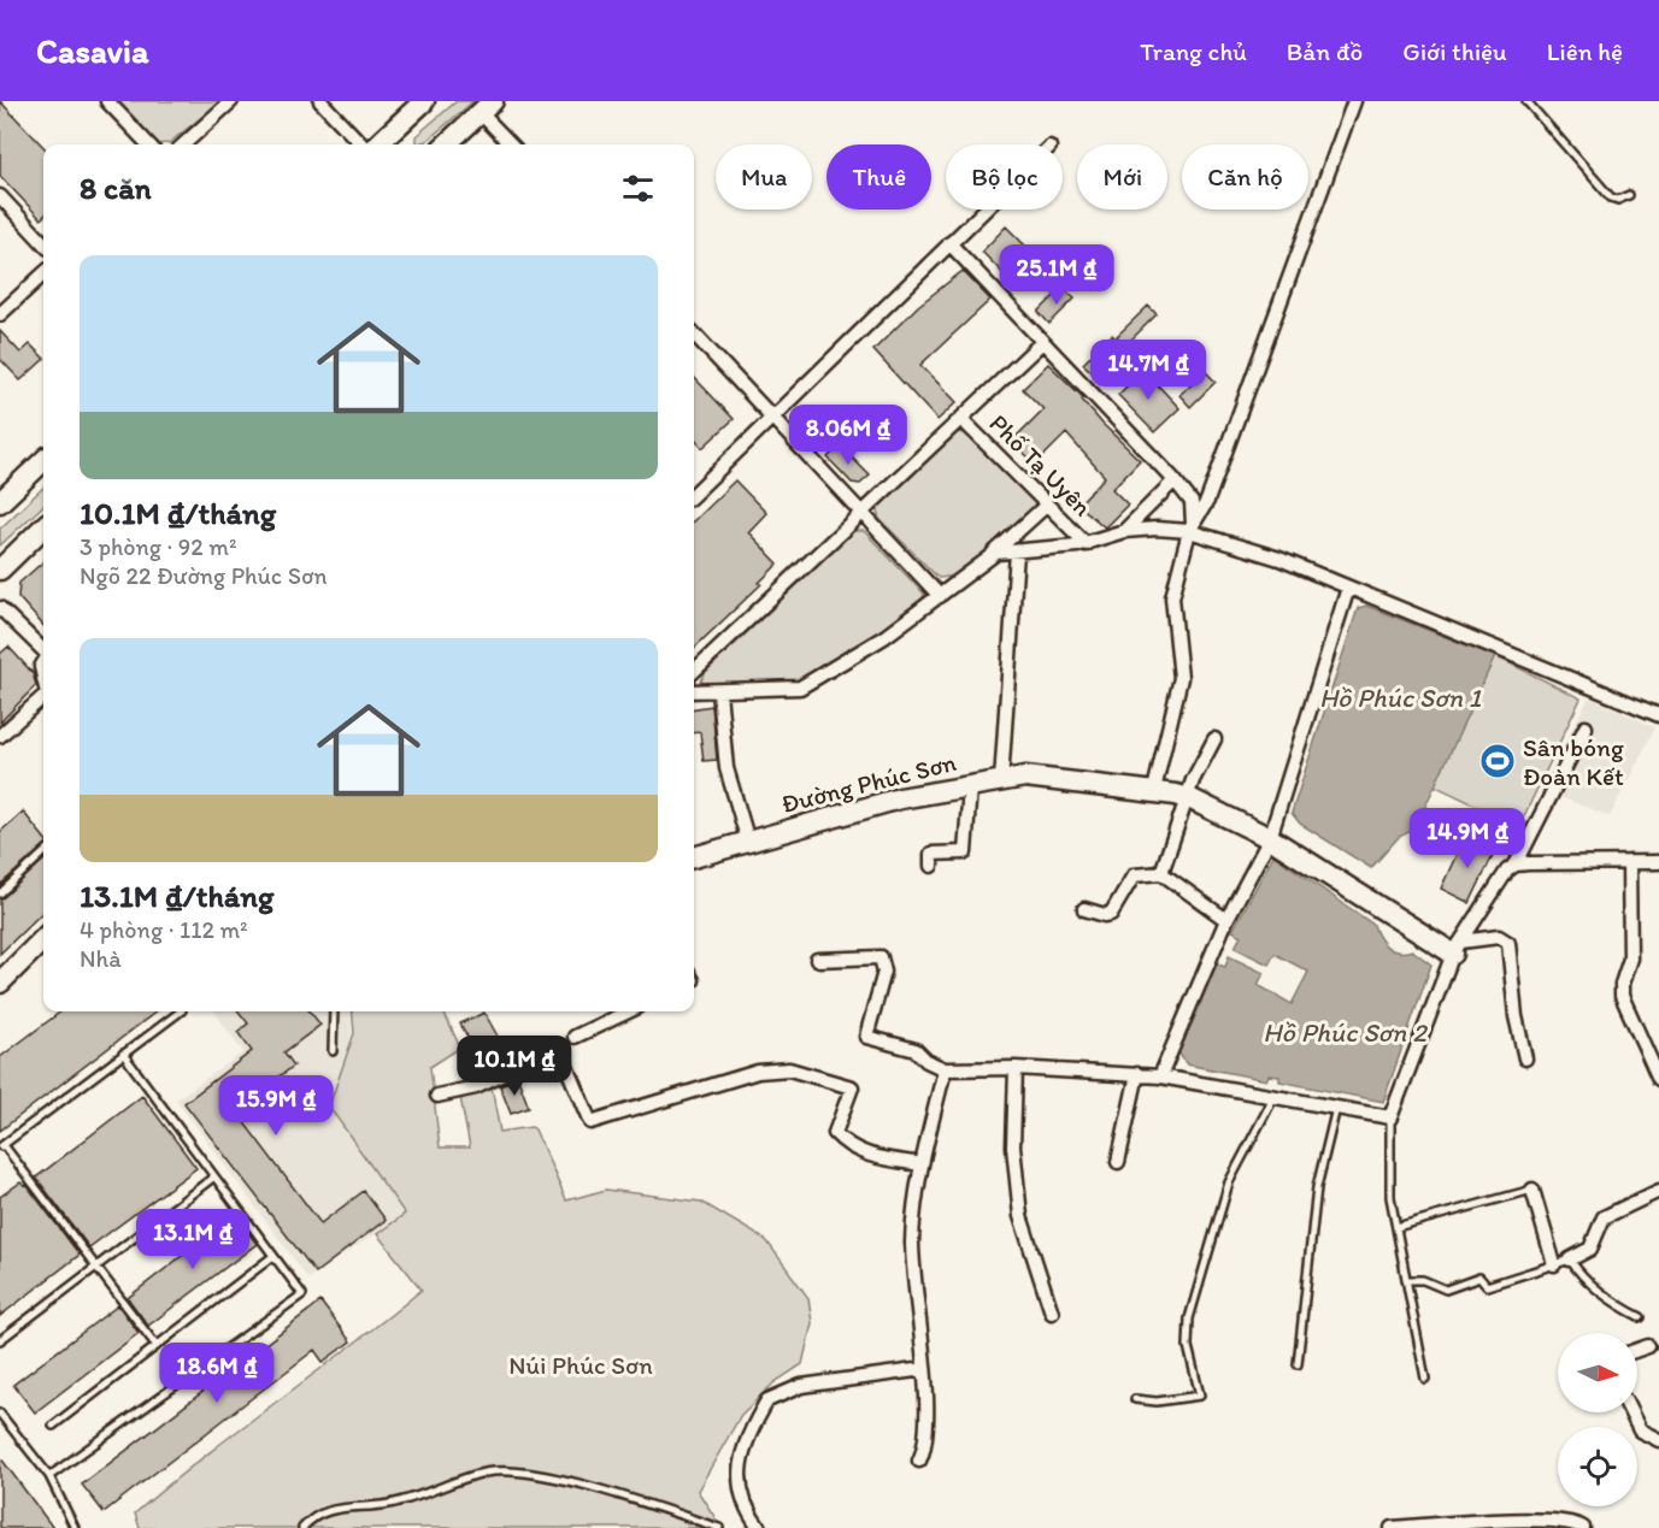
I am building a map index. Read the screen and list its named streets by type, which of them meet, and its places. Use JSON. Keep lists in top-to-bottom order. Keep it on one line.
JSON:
{"streets":{"street":["Phố Tạ Uyên","Đường Phúc Sơn"]},"water":["Hồ Phúc Sơn 1","Hồ Phúc Sơn 2"],"parks":["Núi Phúc Sơn"],"places":{"sports":["Sân bóng Đoàn Kết"]},"north":"right","page":{"header":"Casavia","nav":["Trang chủ","Bản đồ","Giới thiệu","Liên hệ"],"chip":["Mua","Thuê","Bộ lọc","Mới","Căn hộ"],"heading":"8 căn","list":[{"name":"10.1M ₫/tháng","note":"3 phòng · 92 m² · Ngõ 22 Đường Phúc Sơn"},{"name":"13.1M ₫/tháng","note":"4 phòng · 112 m² · Nhà"}],"price":["25.1M ₫","14.7M ₫","8.06M ₫","14.9M ₫","10.1M ₫","15.9M ₫","13.1M ₫","18.6M ₫"]}}
